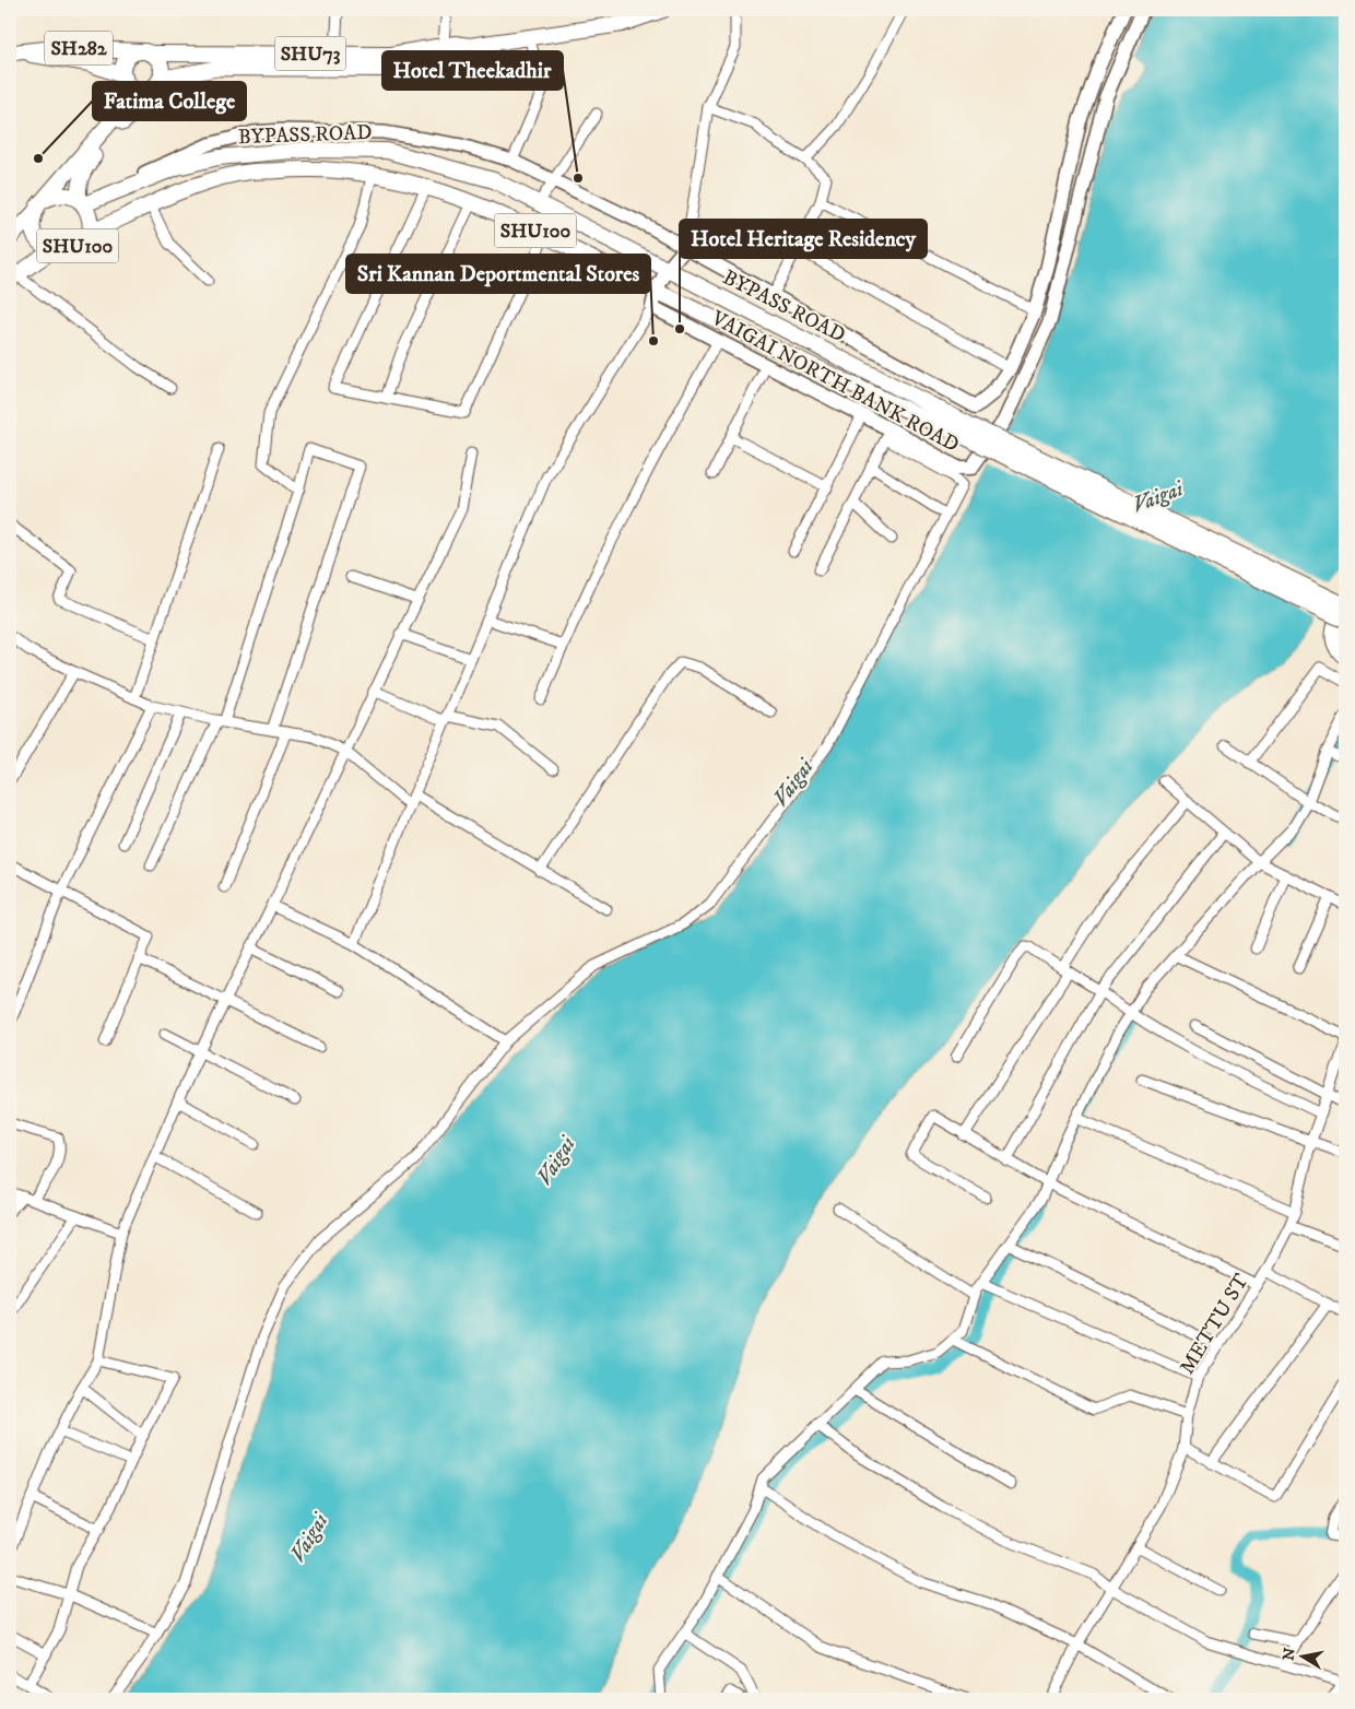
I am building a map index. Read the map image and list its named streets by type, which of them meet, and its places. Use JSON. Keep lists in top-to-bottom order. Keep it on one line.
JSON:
{"streets":{"main road":["SH282","SHU73","BYPASS ROAD","SHU100","VAIGAI NORTH BANK ROAD"],"street":["METTU ST"]},"crossings":[["SH282","SHU73"],["BYPASS ROAD","SHU100"]],"water":["Vaigai"],"places":["Fatima College","Hotel Theekadhir","Hotel Heritage Residency","Sri Kannan Deportmental Stores"],"north":"left"}
